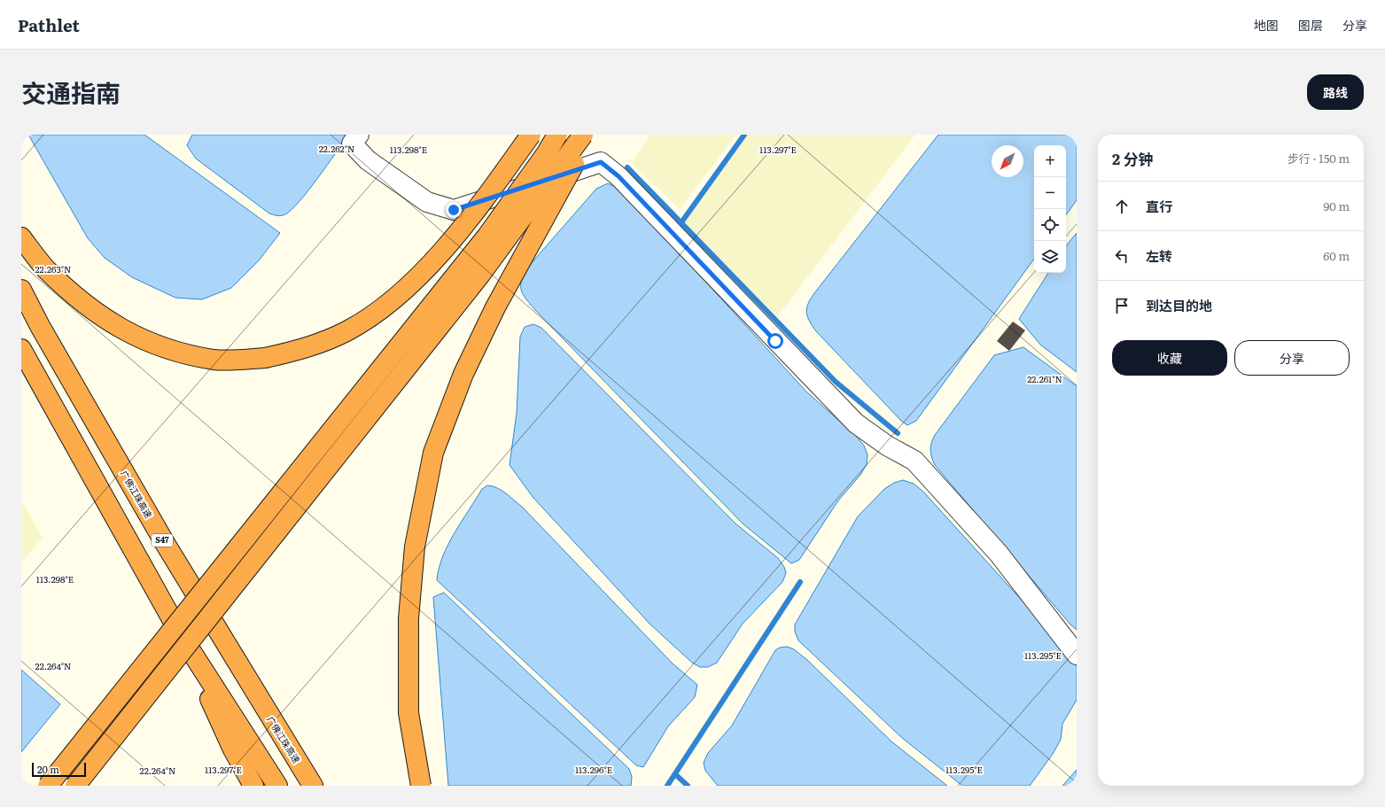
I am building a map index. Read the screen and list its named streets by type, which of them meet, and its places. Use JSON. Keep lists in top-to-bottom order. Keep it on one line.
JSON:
{"streets":{"highway":["广佛江珠高速","S47"]},"scale_bar":"20 m","north":"bottom left","page":{"header":"Pathlet","nav":["地图","图层","分享"],"title":"交通指南","buttons":["路线",["收藏","分享"]],"heading":["2 分钟","步行 · 150 m"],"map_buttons":["+","−"],"list":[["直行","90 m"],["左转","60 m"],"到达目的地"],"scale":"20 m"},"coordinates":["22.262°N","113.298°E","113.297°E","22.263°N","22.261°N","113.295°E","22.264°N","113.296°E"]}
